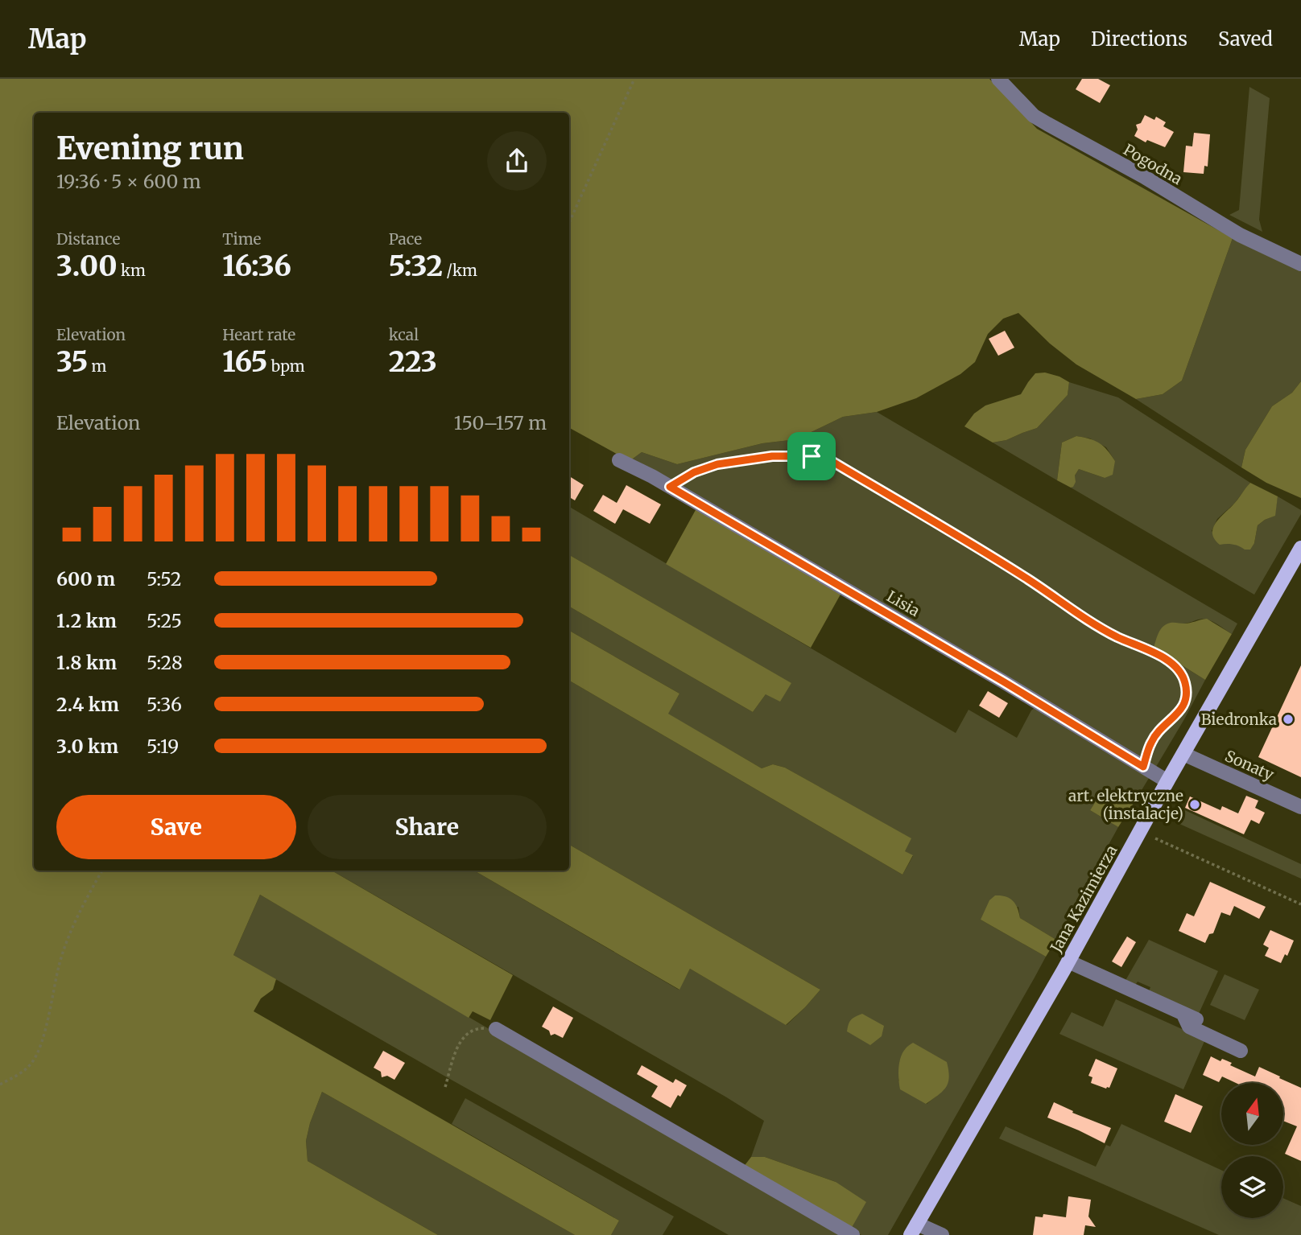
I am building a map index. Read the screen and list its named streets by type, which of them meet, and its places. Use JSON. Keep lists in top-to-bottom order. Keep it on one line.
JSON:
{"streets":{"main road":["Jana Kazimierza"],"street":["Pogodna","Lisia","Sonaty"]},"crossings":[["Lisia","Jana Kazimierza"],["Sonaty","Jana Kazimierza"]],"places":["Biedronka","art. elektryczne (instalacje)"],"north":"top","page":{"header":"Map","nav":["Map","Directions","Saved"],"heading":["Evening run","19:36 · 5 × 600 m"],"stats":[["Distance","3.00 km"],["Time","16:36"],["Pace","5:32 /km"],["Elevation","35 m"],["Heart rate","165 bpm"],["kcal","223"]],"chart":["Elevation","150–157 m"],"list":[{"name":"600 m","note":"5:52"},{"name":"1.2 km","note":"5:25"},{"name":"1.8 km","note":"5:28"},{"name":"2.4 km","note":"5:36"},{"name":"3.0 km","note":"5:19"}],"buttons":["Save","Share"]}}
